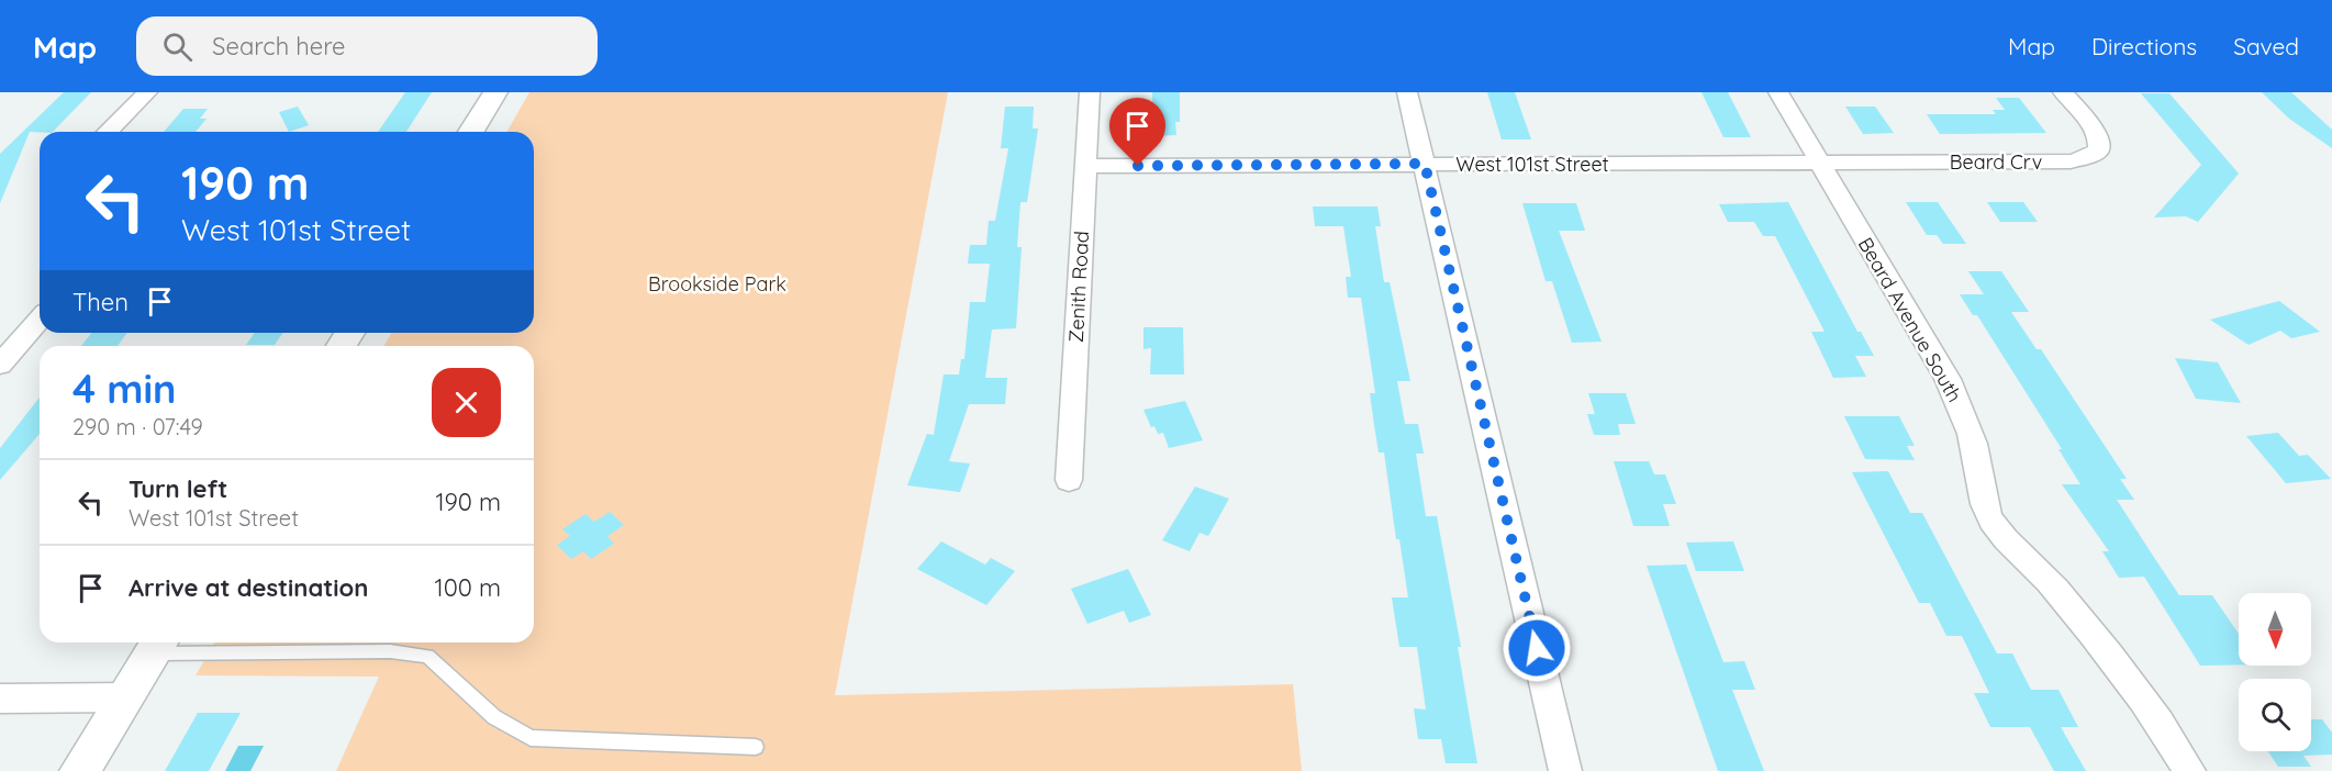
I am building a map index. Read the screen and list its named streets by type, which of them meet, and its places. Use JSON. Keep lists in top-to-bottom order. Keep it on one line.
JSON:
{"streets":{"street":["Beard Crv","West 101st Street","Zenith Road","Beard Avenue South"]},"crossings":[["Beard Crv","West 101st Street"],["Beard Crv","Beard Avenue South"],["West 101st Street","Zenith Road"],["West 101st Street","Beard Avenue South"]],"parks":["Brookside Park"],"north":"bottom","page":{"header":"Map","search":"Search here","nav":["Map","Directions","Saved"],"turn":["190 m","West 101st Street"],"then":"Then","heading":["4 min","290 m · 07:49"],"list":[{"name":"Turn left","note":"West 101st Street","value":"190 m"},{"name":"Arrive at destination","value":"100 m"}]}}
